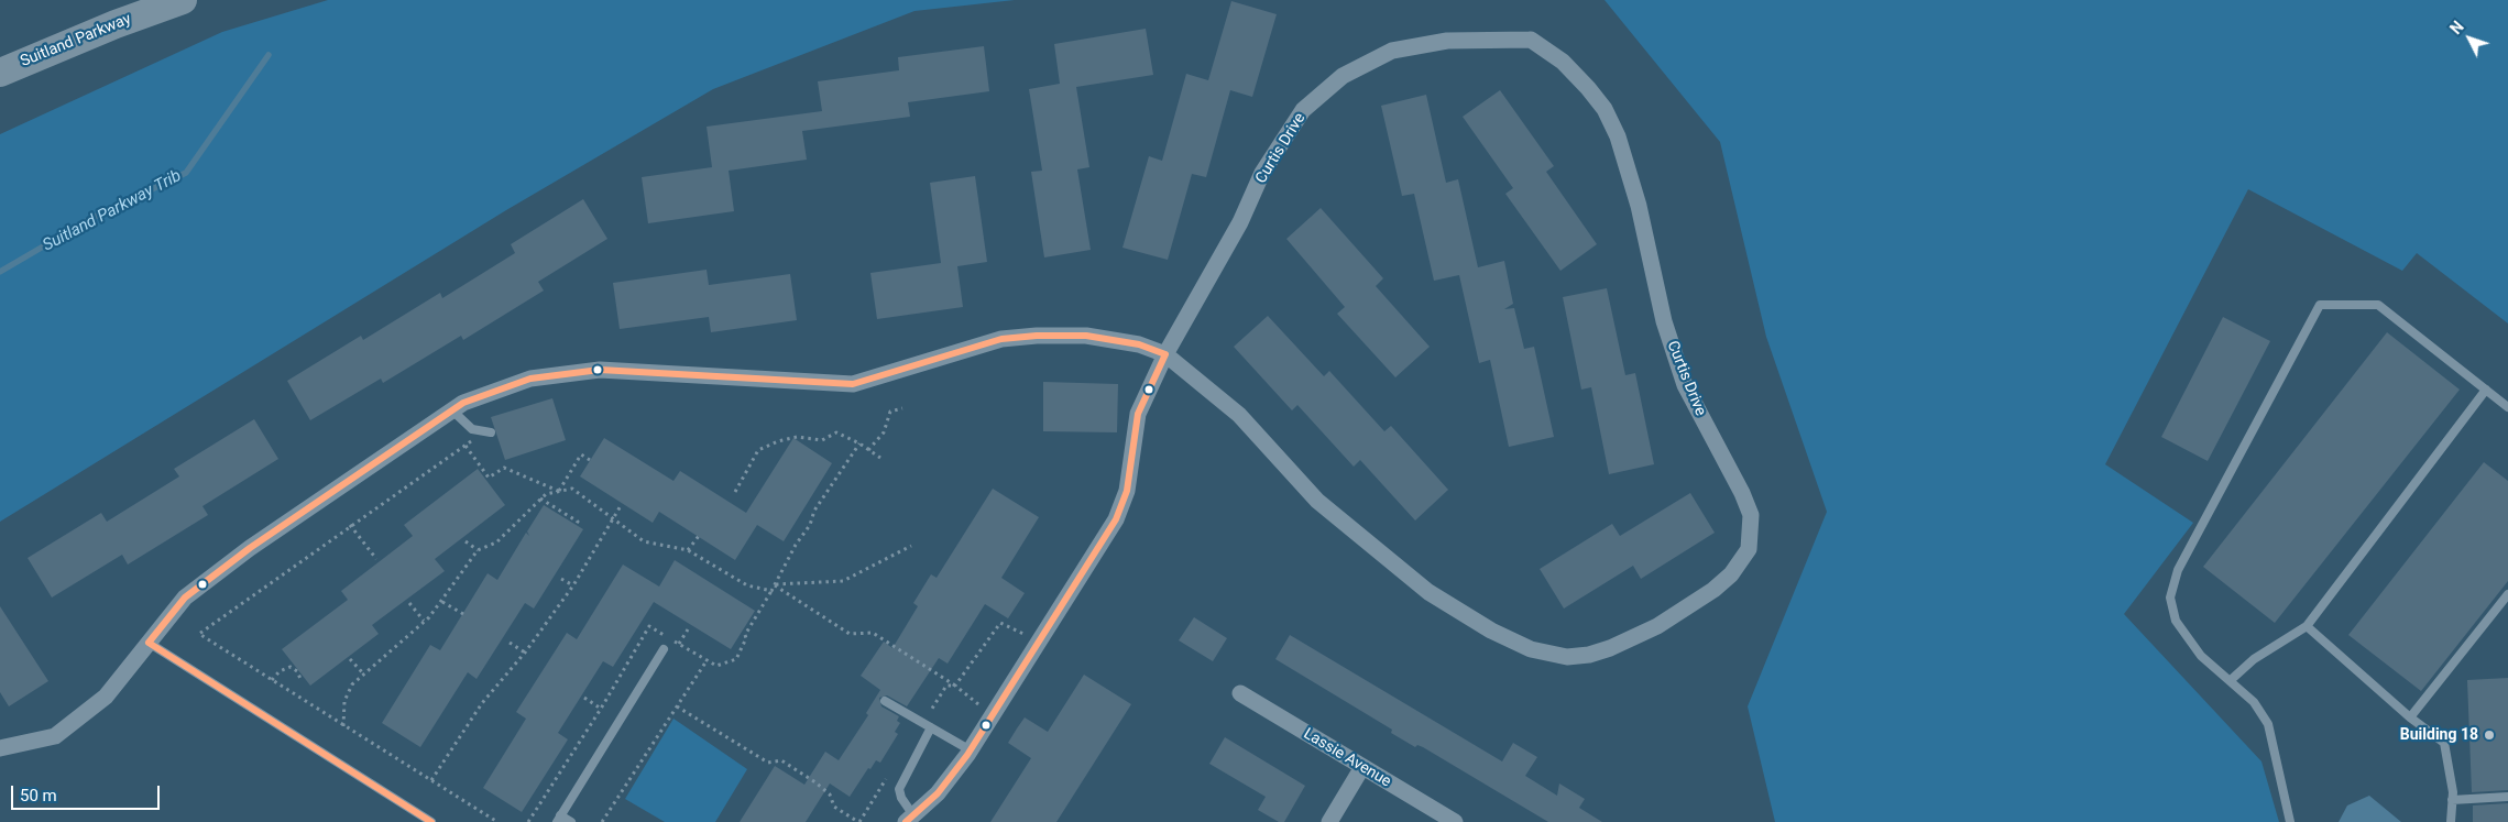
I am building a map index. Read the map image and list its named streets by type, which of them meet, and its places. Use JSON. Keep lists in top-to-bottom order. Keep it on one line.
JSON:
{"streets":{"highway":["Suitland Parkway"],"street":["Curtis Drive","Lassie Avenue"]},"water":["Suitland Parkway Trib"],"places":["Building 18"],"scale_bar":"50 m","north":"top left"}
